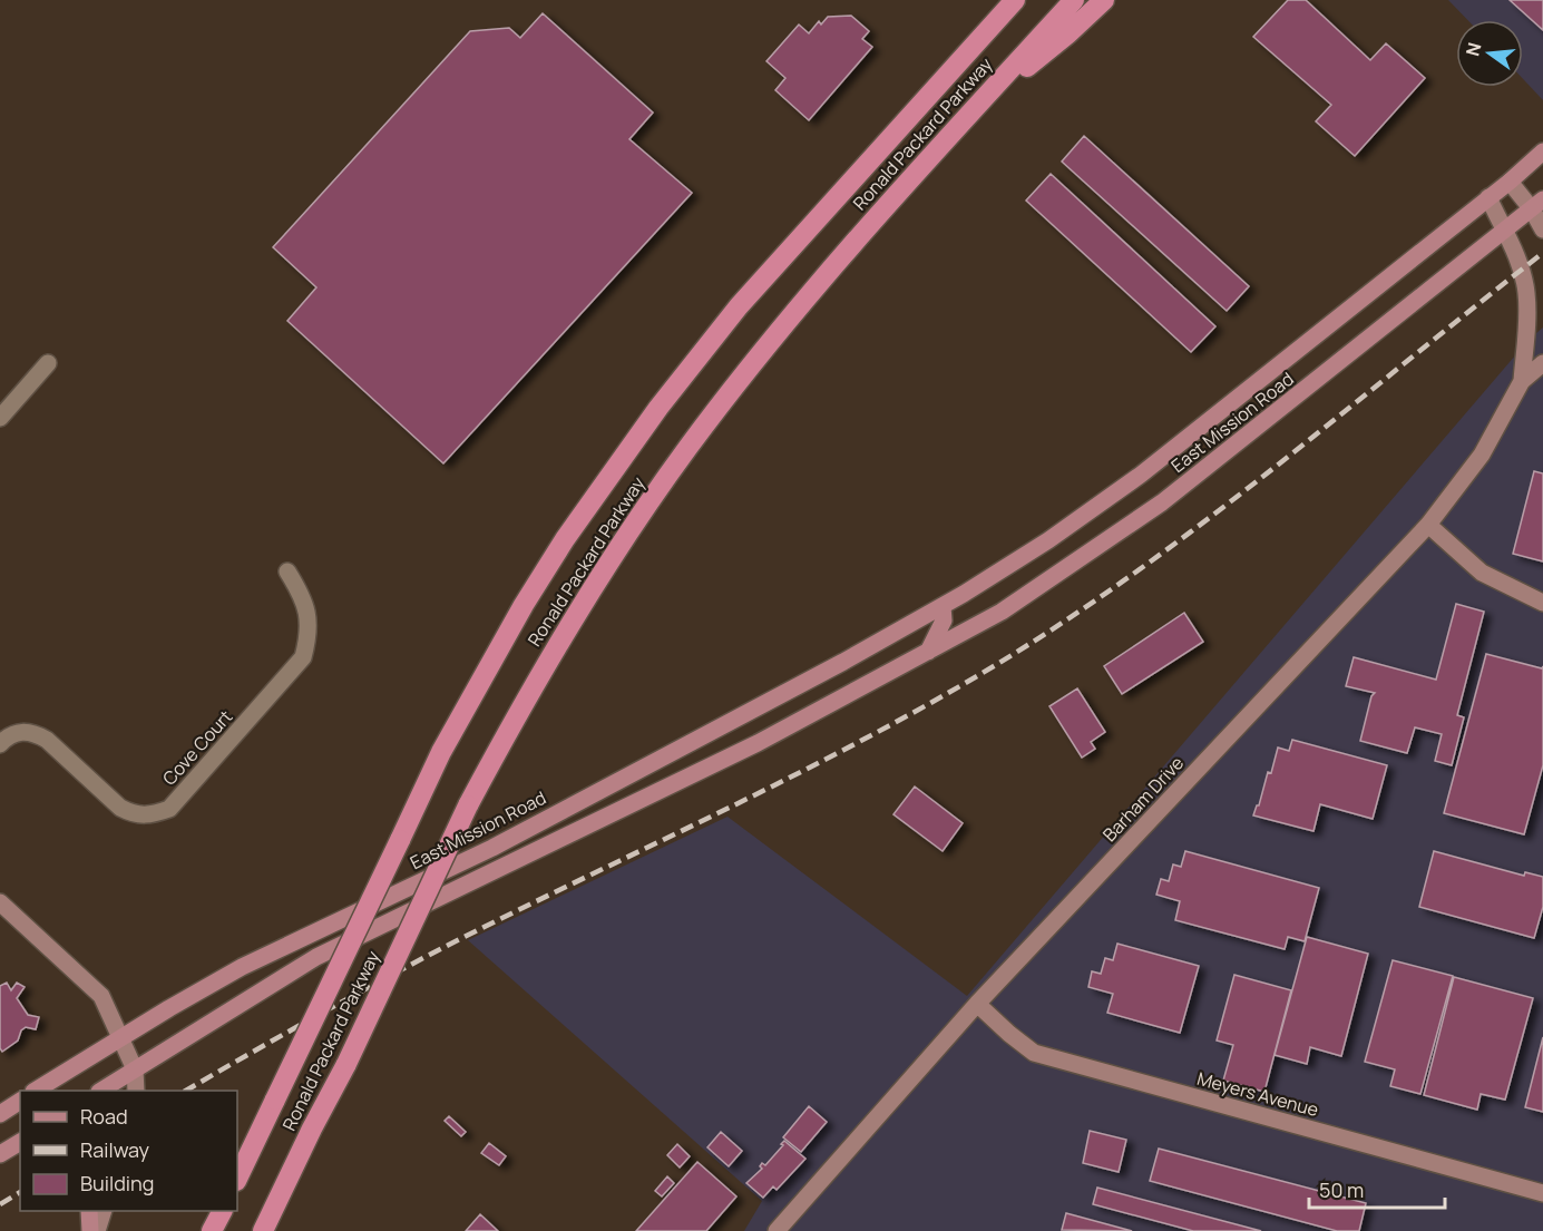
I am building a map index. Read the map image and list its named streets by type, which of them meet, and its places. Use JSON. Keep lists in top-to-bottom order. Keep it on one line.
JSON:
{"streets":{"highway":["Ronald Packard Parkway"],"main road":["East Mission Road"],"street":["Cove Court","Barham Drive","Meyers Avenue"]},"crossings":[["East Mission Road","Barham Drive"],["Barham Drive","Meyers Avenue"]],"legend":["Road","Railway","Building"],"scale_bar":"50 m","north":"left"}
